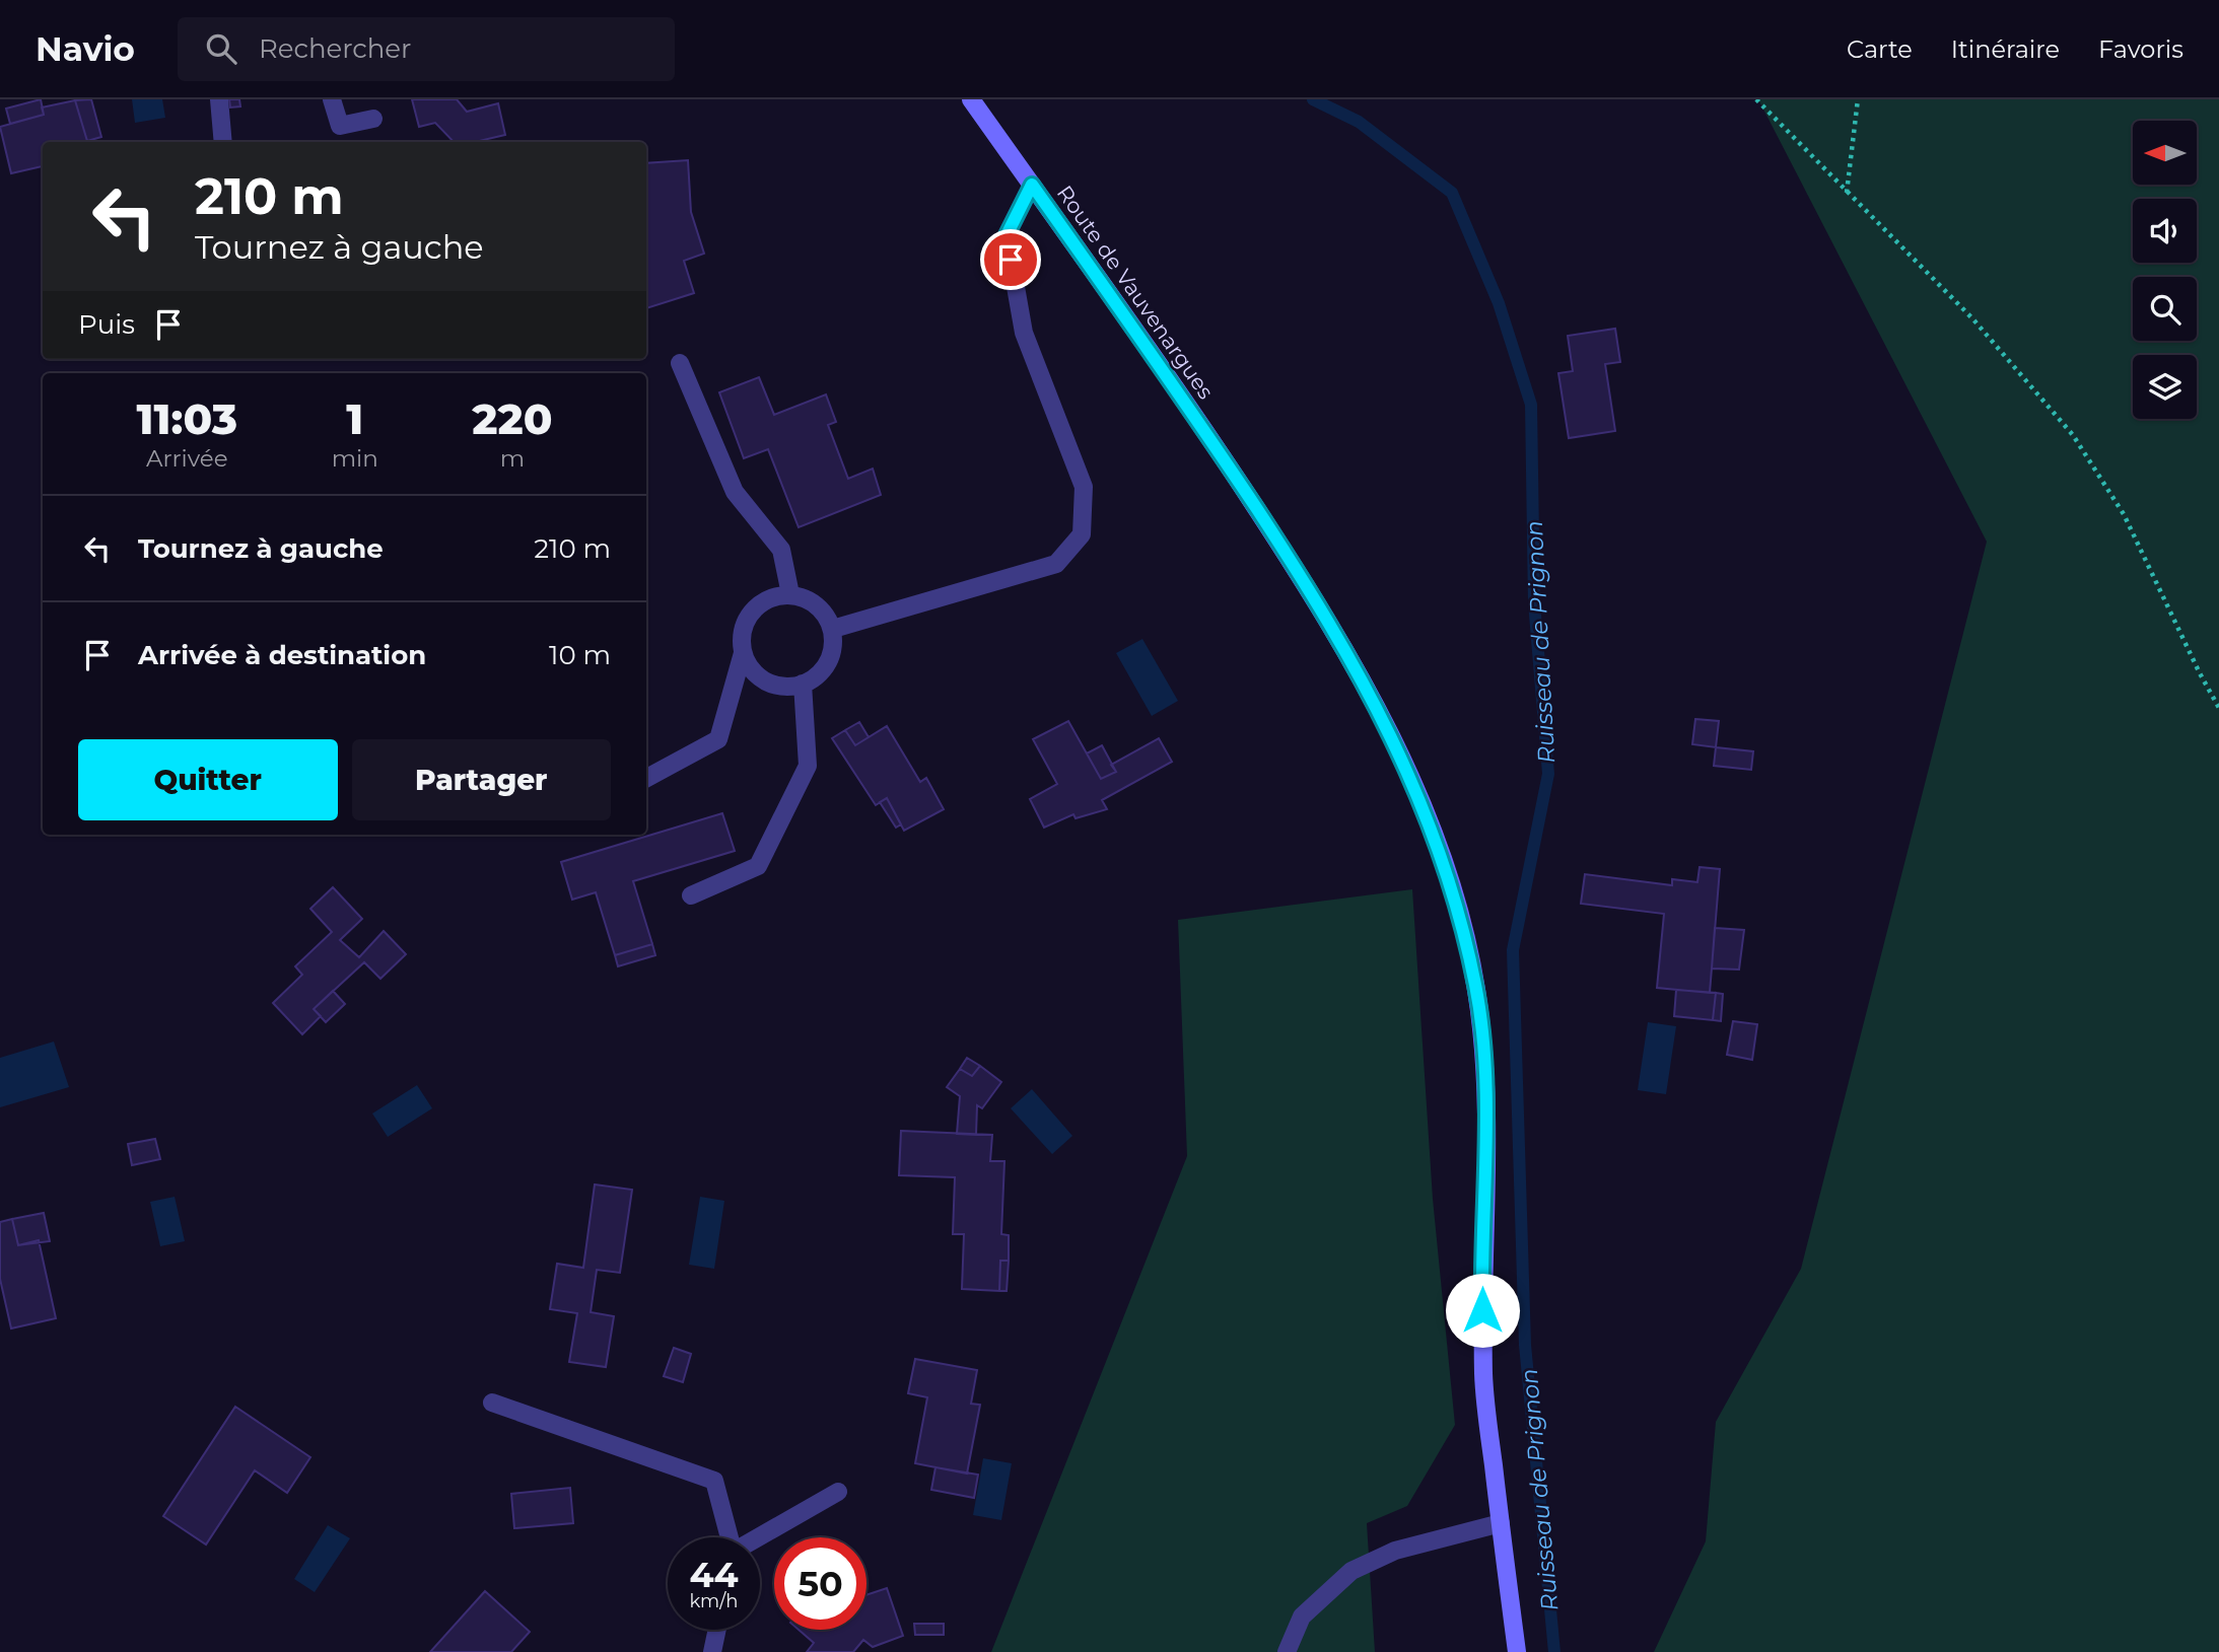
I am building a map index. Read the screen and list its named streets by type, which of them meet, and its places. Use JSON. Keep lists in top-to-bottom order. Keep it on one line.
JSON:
{"streets":{"main road":["Route de Vauvenargues"]},"water":["Ruisseau de Prignon"],"north":"left","page":{"header":"Navio","search":"Rechercher","nav":["Carte","Itinéraire","Favoris"],"turn":["210 m","Tournez à gauche"],"then":"Puis","eta":["11:03","Arrivée","1","min","220","m"],"list":[{"name":"Tournez à gauche","value":"210 m"},{"name":"Arrivée à destination","value":"10 m"}],"buttons":["Quitter","Partager"],"speed":"44 km/h","limit":"50"}}
